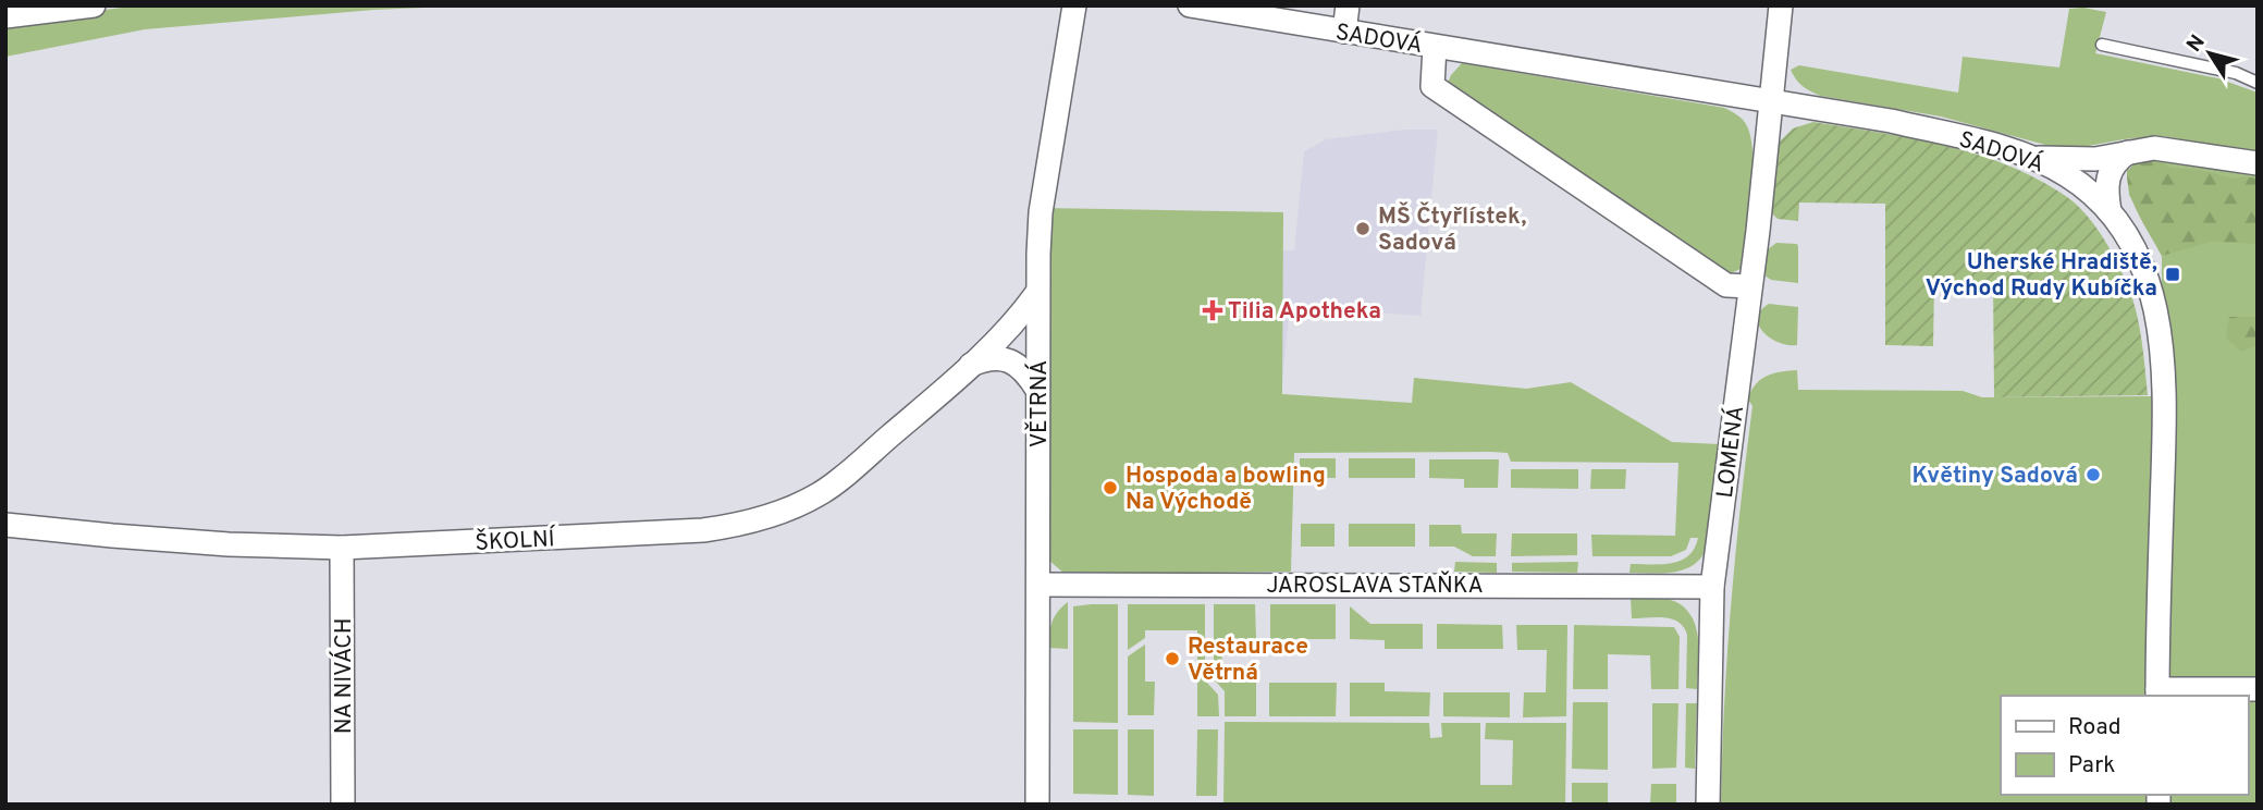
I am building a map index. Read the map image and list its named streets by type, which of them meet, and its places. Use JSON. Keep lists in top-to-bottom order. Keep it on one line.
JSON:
{"streets":{"street":["SADOVÁ","VĚTRNÁ","LOMENÁ","ŠKOLNÍ","JAROSLAVA STAŇKA","NA NIVÁCH"]},"crossings":[["SADOVÁ","LOMENÁ"],["VĚTRNÁ","ŠKOLNÍ"],["VĚTRNÁ","JAROSLAVA STAŇKA"],["LOMENÁ","JAROSLAVA STAŇKA"],["ŠKOLNÍ","NA NIVÁCH"]],"places":{"other":["MŠ Čtyřlístek, Sadová","Květiny Sadová","Hospoda a bowling Na Východě","Restaurace Větrná"],"transit":["Uherské Hradiště, Východ Rudy Kubíčka"],"health":["Tilia Apotheka"]},"legend":["Road","Park"],"north":"top left"}
